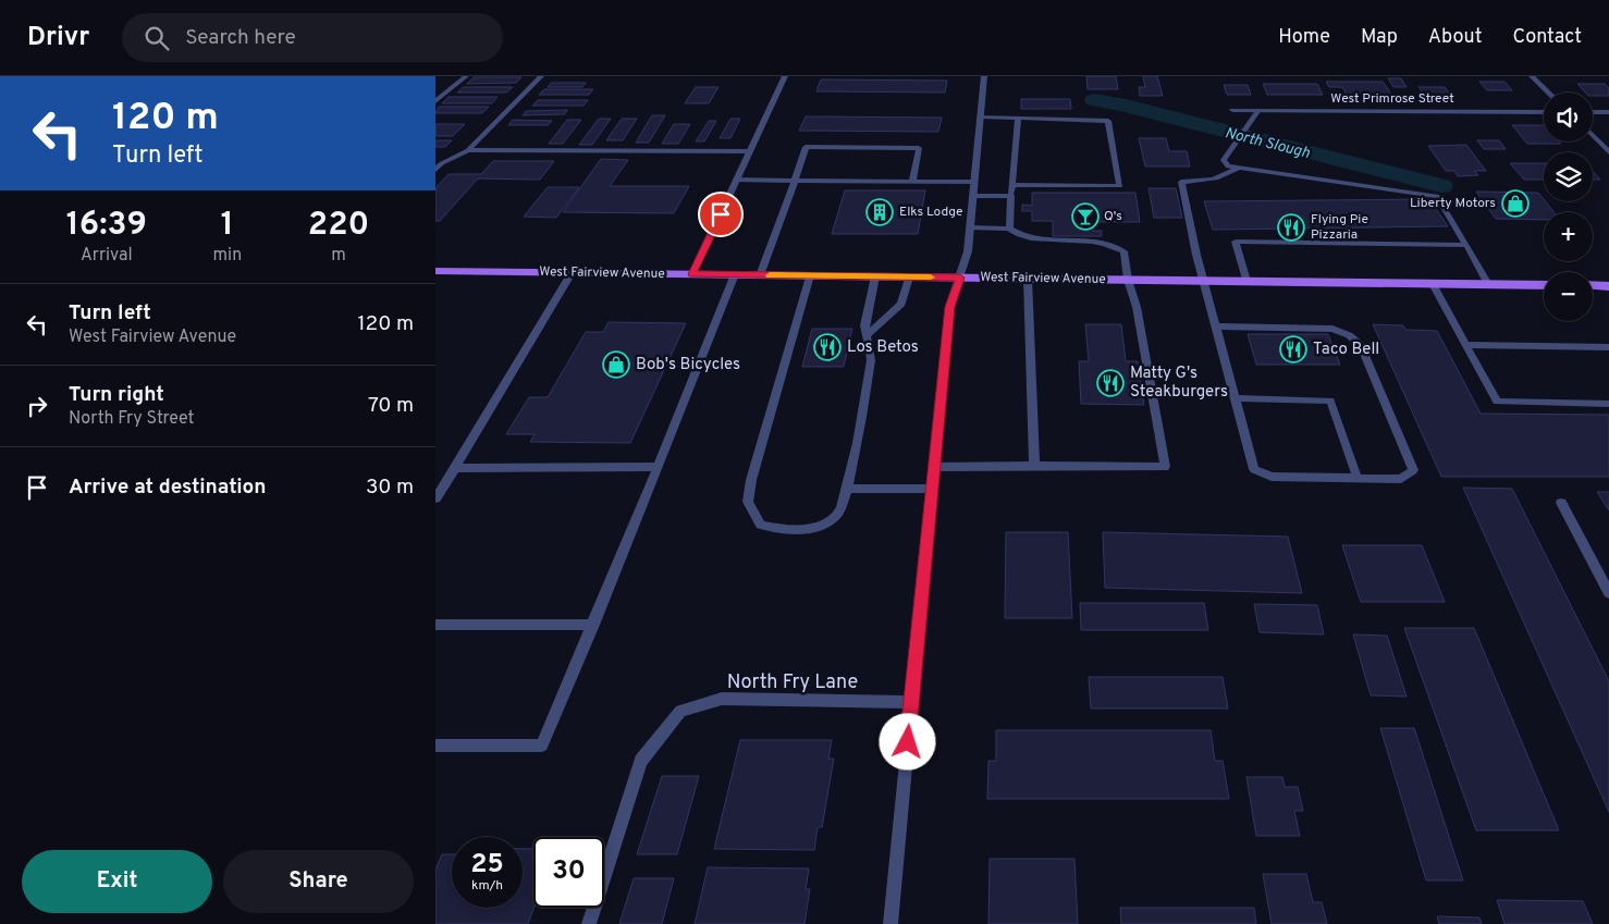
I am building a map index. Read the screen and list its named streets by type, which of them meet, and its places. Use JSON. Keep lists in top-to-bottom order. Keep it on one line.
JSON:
{"streets":{"main road":["West Fairview Avenue"],"street":["West Primrose Street","North Fry Lane"]},"water":["North Slough"],"places":{"shop":["Liberty Motors","Bob's Bicycles"],"building":["Elks Lodge"],"bar":["Q's"],"restaurant":["Flying Pie Pizzaria","Los Betos","Taco Bell","Matty G's Steakburgers"]},"page":{"header":"Drivr","search":"Search here","nav":["Home","Map","About","Contact"],"turn":["120 m","Turn left"],"map_buttons":["+","−"],"eta":["16:39","Arrival","1","min","220","m"],"list":[{"name":"Turn left","note":"West Fairview Avenue","value":"120 m"},{"name":"Turn right","note":"North Fry Street","value":"70 m"},{"name":"Arrive at destination","value":"30 m"}],"speed":"25 km/h","limit":"30","buttons":["Exit","Share"]}}
